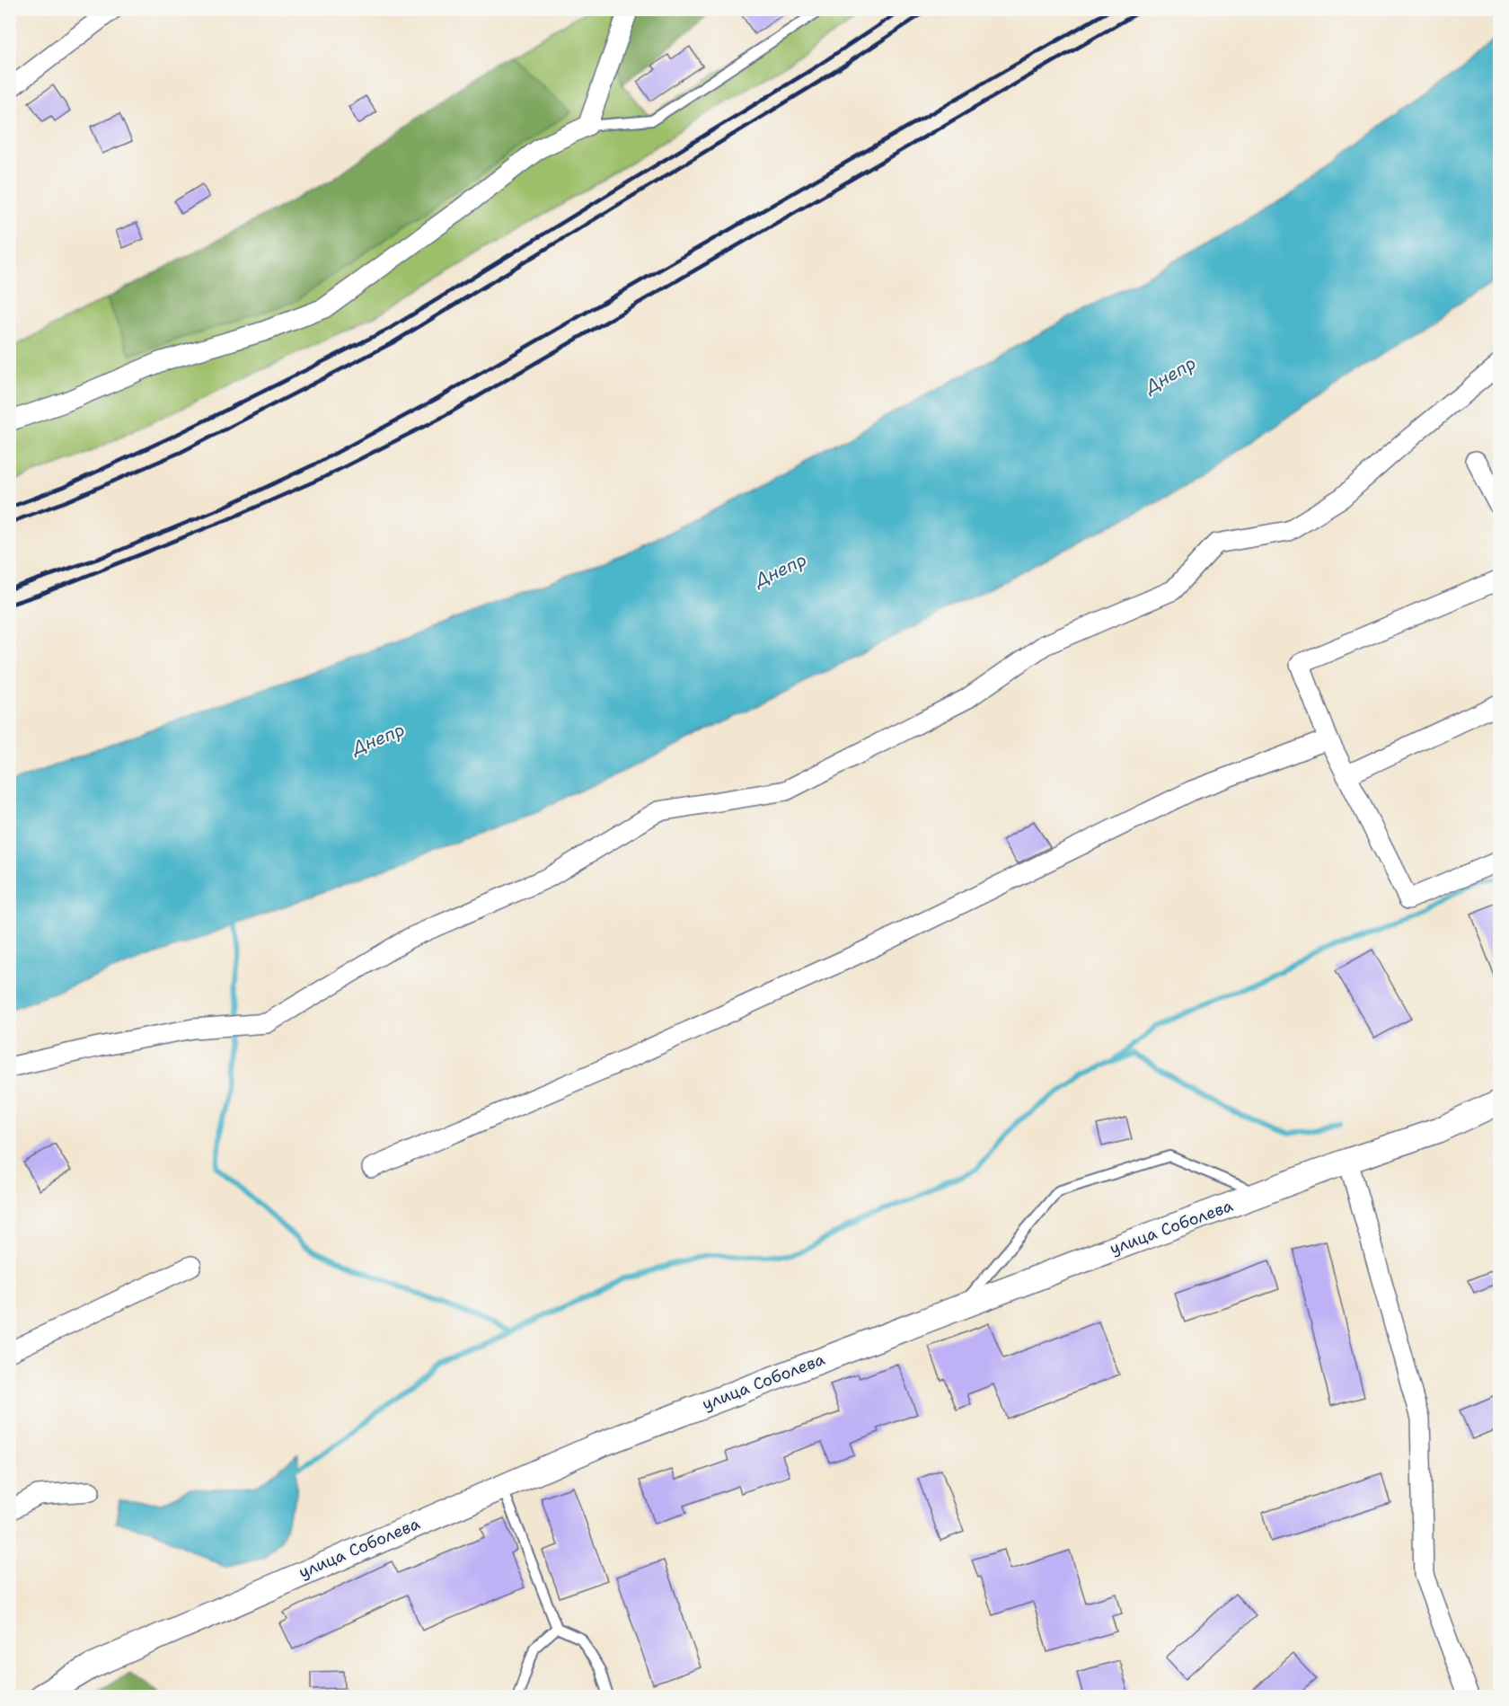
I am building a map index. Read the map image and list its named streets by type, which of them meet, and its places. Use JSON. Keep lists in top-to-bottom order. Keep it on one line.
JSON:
{"streets":{"street":["улица Соболева"]},"water":["Днепр"]}
